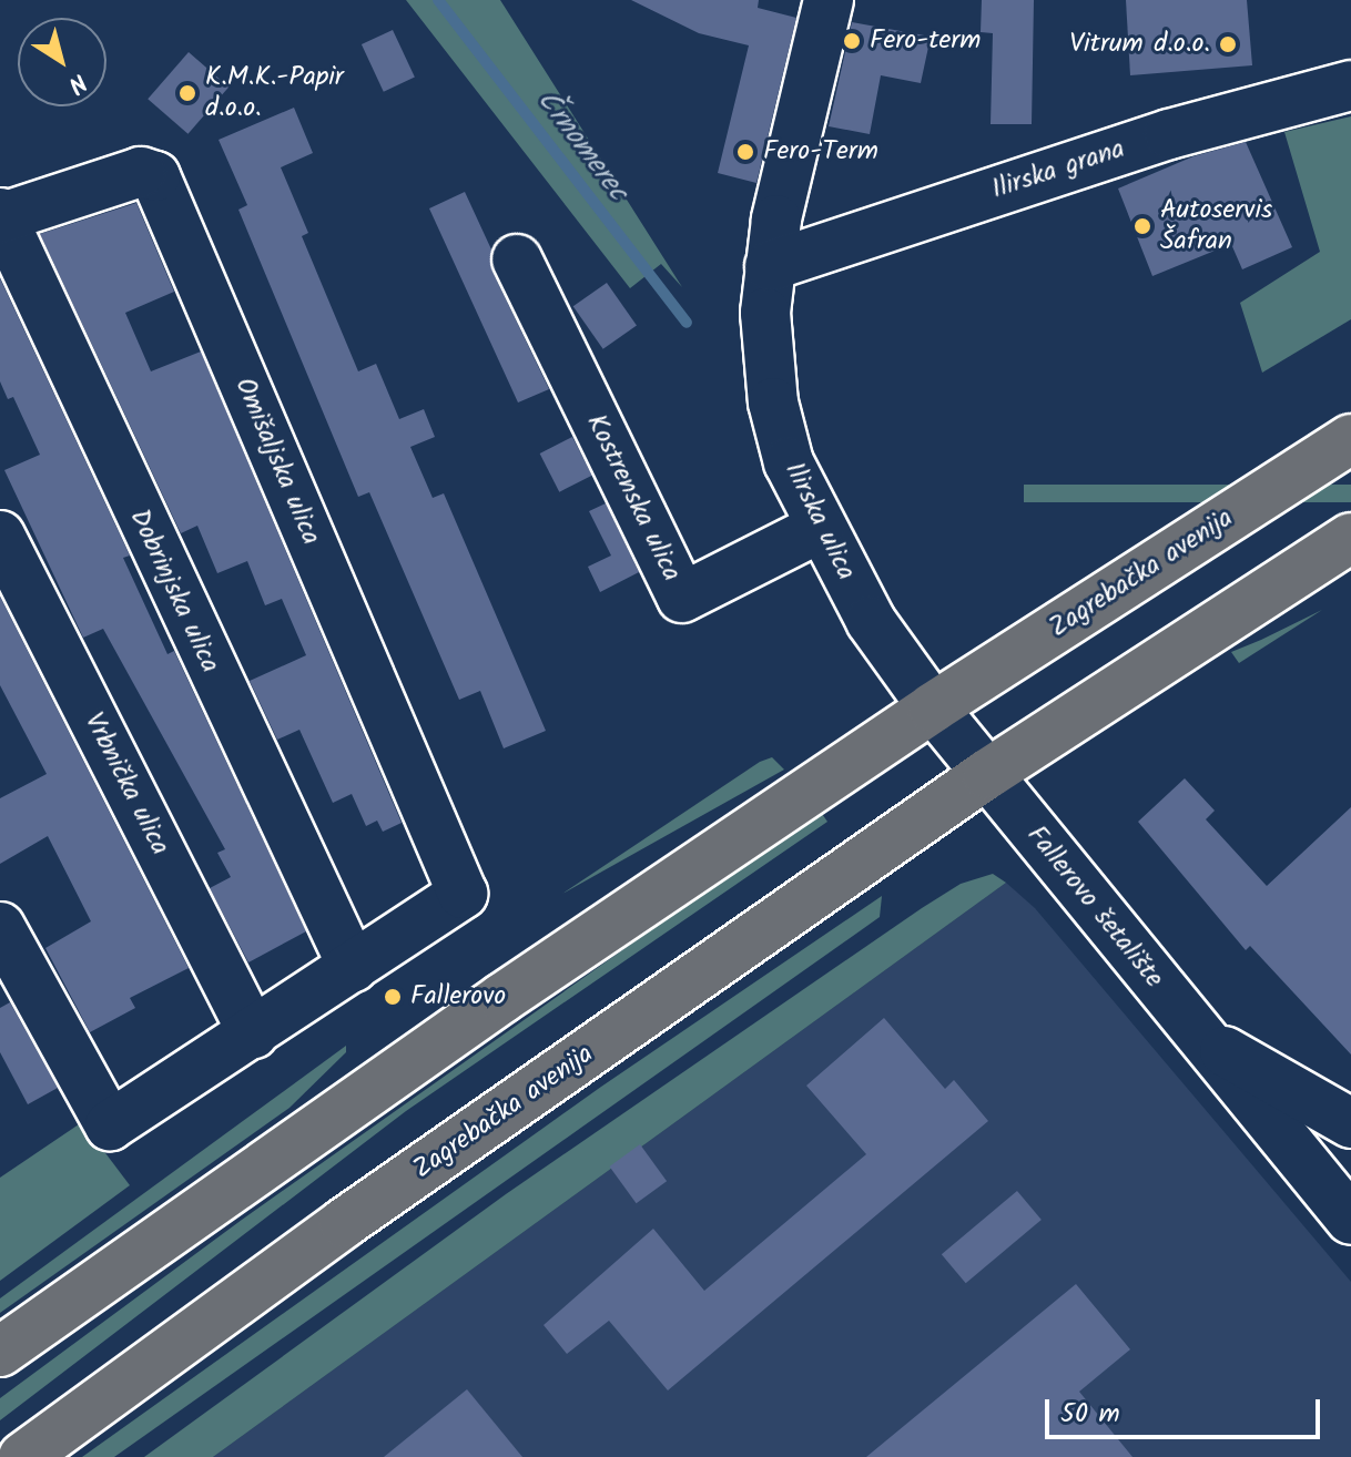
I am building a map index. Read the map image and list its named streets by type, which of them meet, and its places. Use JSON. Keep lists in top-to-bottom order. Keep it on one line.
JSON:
{"streets":{"main road":["Zagrebačka avenija"],"street":["Ilirska grana","Omišaljska ulica","Kostrenska ulica","Ilirska ulica","Dobrinjska ulica","Vrbnička ulica","Fallerovo šetalište"]},"crossings":[["Ilirska grana","Ilirska ulica"],["Omišaljska ulica","Dobrinjska ulica"],["Kostrenska ulica","Ilirska ulica"],["Ilirska ulica","Zagrebačka avenija"],["Zagrebačka avenija","Fallerovo šetalište"]],"water":["Črnomerec"],"places":["Fero-term","Vitrum d.o.o.","K.M.K.-Papir d.o.o.","Fero-Term","Autoservis Šafran","Fallerovo"],"scale_bar":"50 m","north":"bottom right"}
